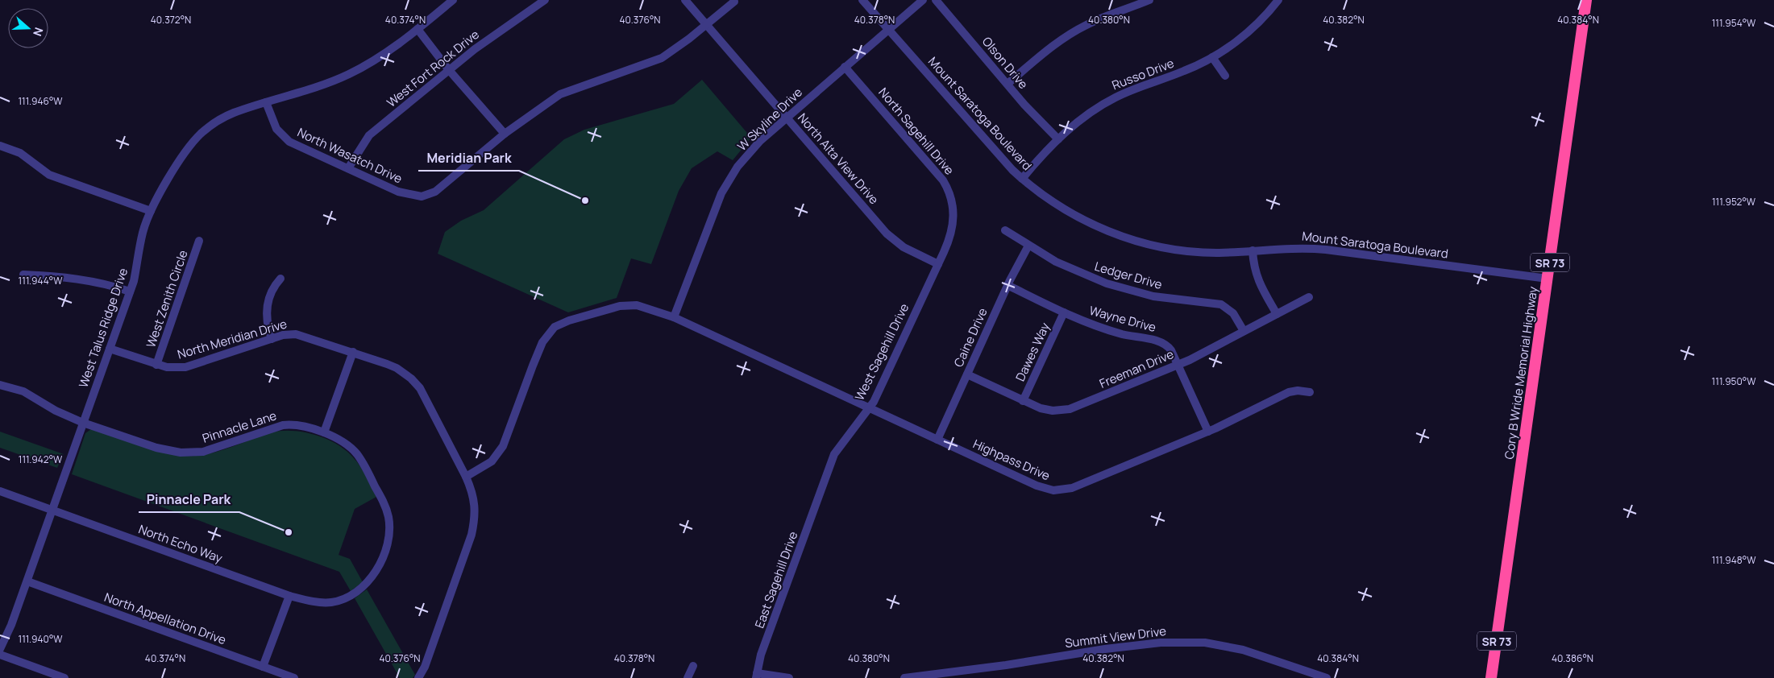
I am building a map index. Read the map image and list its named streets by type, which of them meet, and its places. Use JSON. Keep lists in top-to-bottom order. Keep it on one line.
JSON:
{"streets":{"highway":["SR 73","Cory B Wride Memorial Highway"],"street":["Olson Drive","West Fort Rock Drive","Russo Drive","Mount Saratoga Boulevard","W Skyline Drive","North Sagehill Drive","North Wasatch Drive","North Alta View Drive","Ledger Drive","West Zenith Circle","Wayne Drive","West Talus Ridge Drive","Caine Drive","North Meridian Drive","West Sagehill Drive","Dawes Way","Freeman Drive","Pinnacle Lane","Highpass Drive","North Echo Way","East Sagehill Drive","North Appellation Drive","Summit View Drive"]},"crossings":[["Olson Drive","Russo Drive"],["West Fort Rock Drive","North Wasatch Drive"],["Russo Drive","Mount Saratoga Boulevard"],["Mount Saratoga Boulevard","W Skyline Drive"],["Mount Saratoga Boulevard","Cory B Wride Memorial Highway"],["W Skyline Drive","North Sagehill Drive"],["W Skyline Drive","North Alta View Drive"],["W Skyline Drive","Highpass Drive"],["North Sagehill Drive","North Alta View Drive"],["North Sagehill Drive","West Sagehill Drive"],["North Wasatch Drive","West Talus Ridge Drive"],["North Alta View Drive","West Sagehill Drive"],["Ledger Drive","Caine Drive"],["Ledger Drive","Freeman Drive"],["West Zenith Circle","North Meridian Drive"],["Wayne Drive","Caine Drive"],["Wayne Drive","Dawes Way"],["Wayne Drive","Freeman Drive"],["Wayne Drive","Highpass Drive"],["West Talus Ridge Drive","North Meridian Drive"],["West Talus Ridge Drive","Pinnacle Lane"],["West Talus Ridge Drive","North Echo Way"],["West Talus Ridge Drive","North Appellation Drive"],["Caine Drive","Freeman Drive"],["Caine Drive","Highpass Drive"],["North Meridian Drive","Highpass Drive"],["West Sagehill Drive","Highpass Drive"],["West Sagehill Drive","East Sagehill Drive"],["Dawes Way","Freeman Drive"],["Pinnacle Lane","North Echo Way"]],"places":["Meridian Park","Pinnacle Park"],"north":"right","coordinates":["40.372°N","40.382°N","40.374°N","40.376°N","40.378°N","40.380°N","40.384°N","111.954°W","111.946°W","111.952°W","111.944°W","111.950°W","111.942°W","111.948°W","111.940°W","40.386°N"]}
